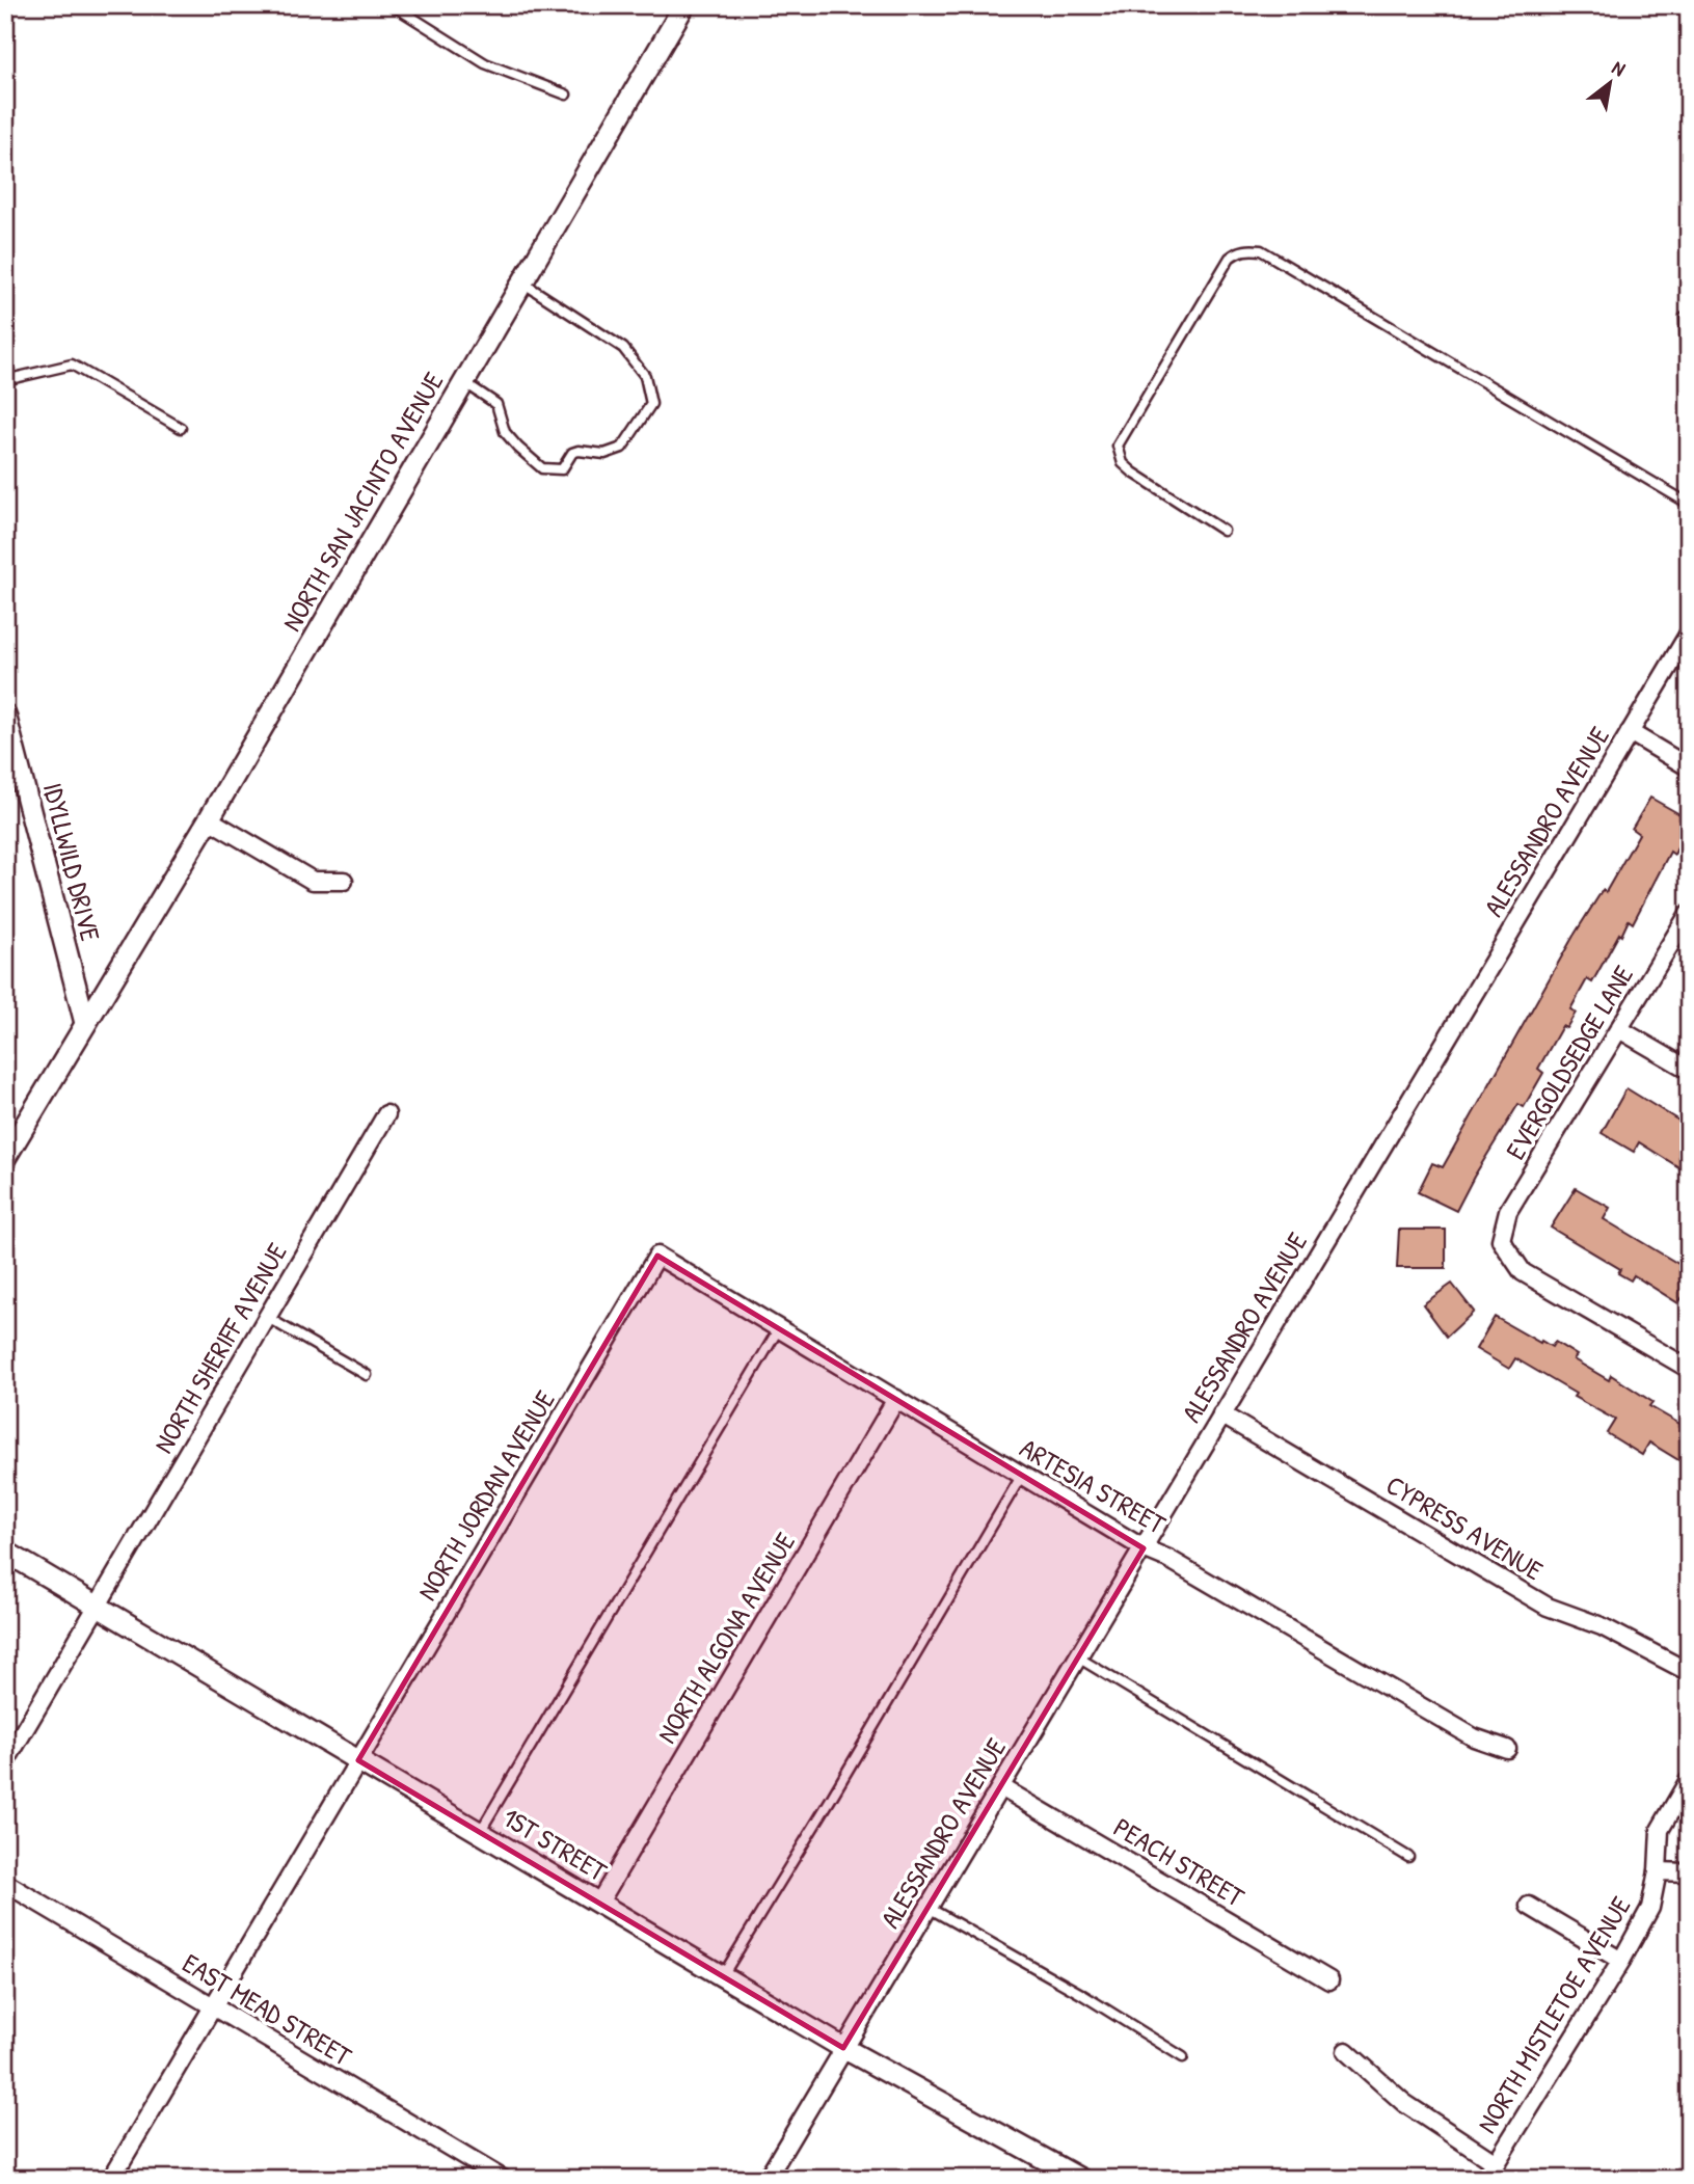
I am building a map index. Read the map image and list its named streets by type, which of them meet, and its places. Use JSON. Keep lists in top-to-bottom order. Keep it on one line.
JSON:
{"streets":{"street":["NORTH SAN JACINTO AVENUE","ALESSANDRO AVENUE","IDYLLWILD DRIVE","EVERGOLDSEDGE LANE","NORTH SHERIFF AVENUE","ARTESIA STREET","NORTH JORDAN AVENUE","CYPRESS AVENUE","NORTH ALGONA AVENUE","1ST STREET","PEACH STREET","EAST MEAD STREET","NORTH MISTLETOE AVENUE"]},"crossings":[["NORTH SAN JACINTO AVENUE","IDYLLWILD DRIVE"],["ALESSANDRO AVENUE","ARTESIA STREET"],["ALESSANDRO AVENUE","CYPRESS AVENUE"],["ALESSANDRO AVENUE","1ST STREET"],["ALESSANDRO AVENUE","PEACH STREET"],["NORTH SHERIFF AVENUE","1ST STREET"],["ARTESIA STREET","NORTH JORDAN AVENUE"],["ARTESIA STREET","NORTH ALGONA AVENUE"],["NORTH JORDAN AVENUE","1ST STREET"],["NORTH JORDAN AVENUE","EAST MEAD STREET"],["NORTH ALGONA AVENUE","1ST STREET"]],"north":"top right"}
